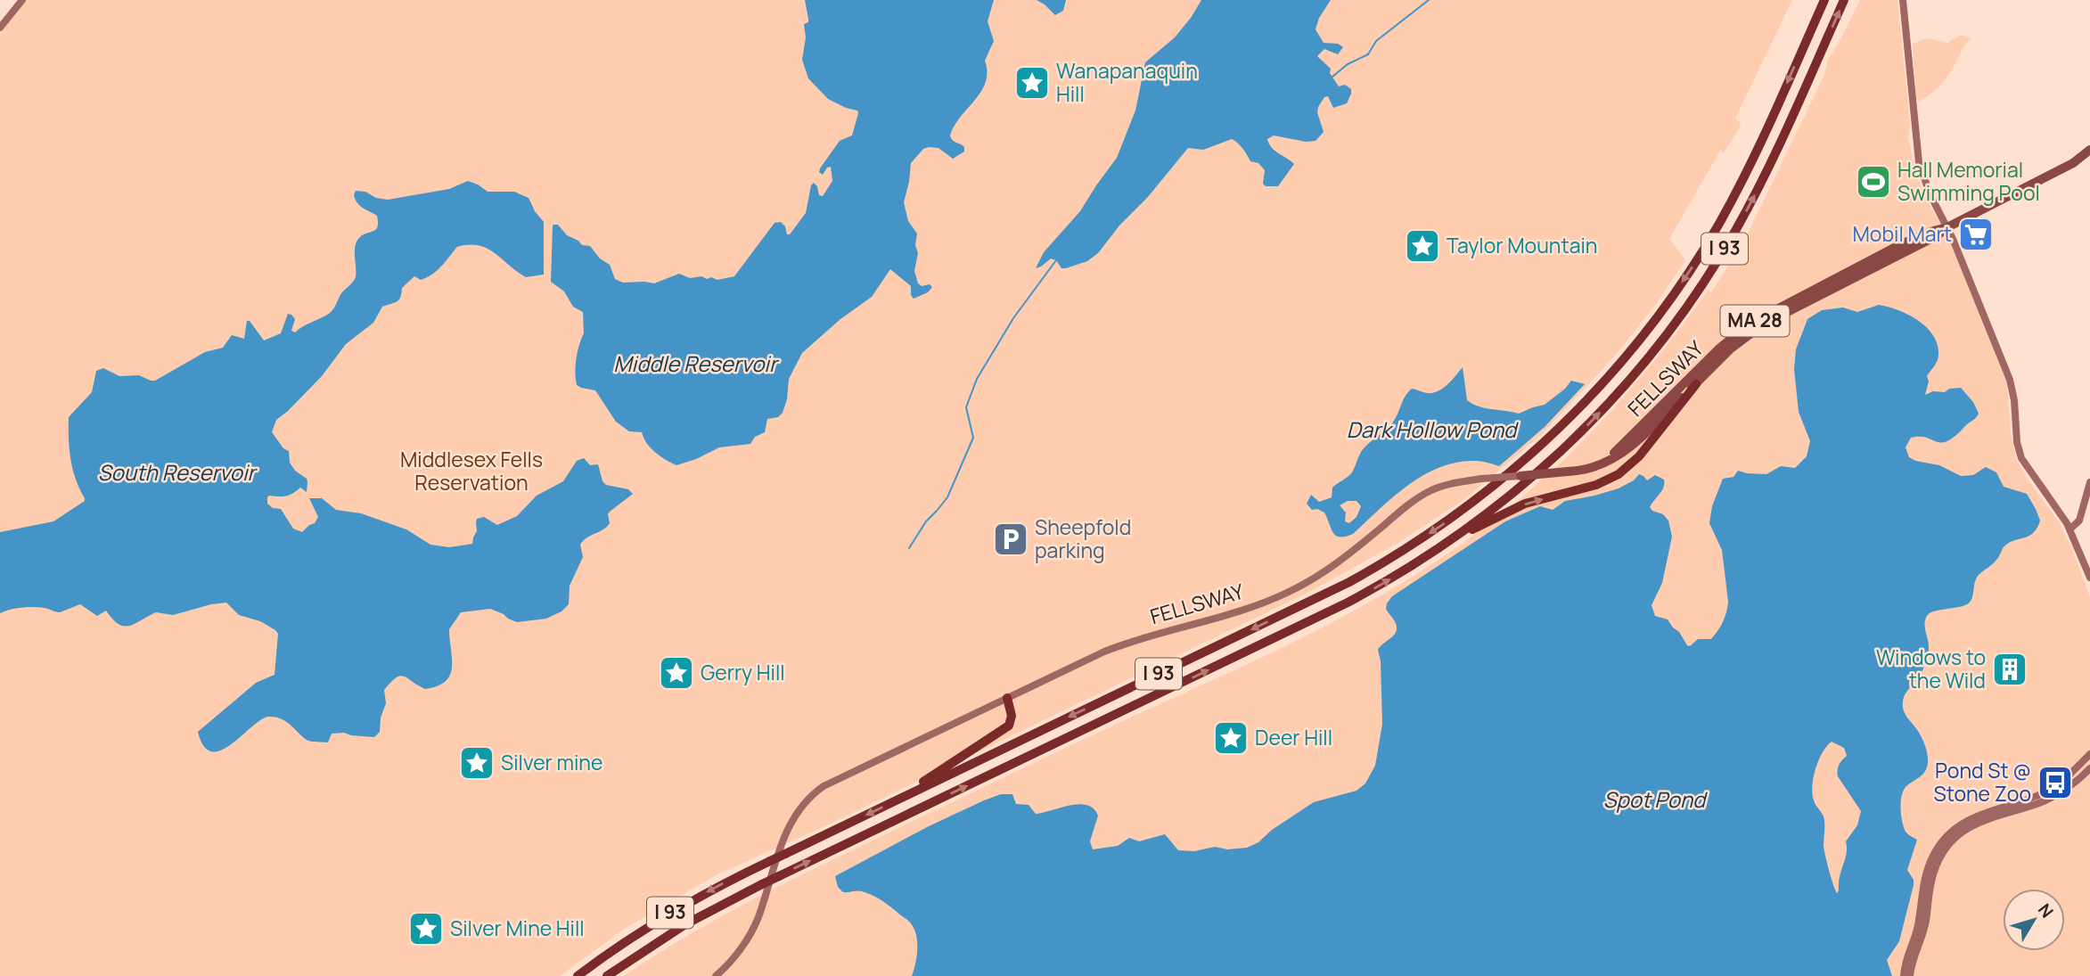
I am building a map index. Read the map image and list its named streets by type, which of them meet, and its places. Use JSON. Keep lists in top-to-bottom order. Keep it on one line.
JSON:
{"streets":{"highway":["I 93"],"main road":["MA 28","FELLSWAY"]},"crossings":[["MA 28","FELLSWAY"]],"water":["Middle Reservoir","Dark Hollow Pond","South Reservoir","Spot Pond"],"parks":["Middlesex Fells Reservation"],"places":{"place":["Wanapanaquin Hill","Taylor Mountain","Gerry Hill","Deer Hill","Silver mine","Silver Mine Hill"],"sports":["Hall Memorial Swimming Pool"],"supermarket":["Mobil Mart"],"parking":["Sheepfold parking"],"building":["Windows to the Wild"],"bus stop":["Pond St @ Stone Zoo"]},"north":"top right"}
